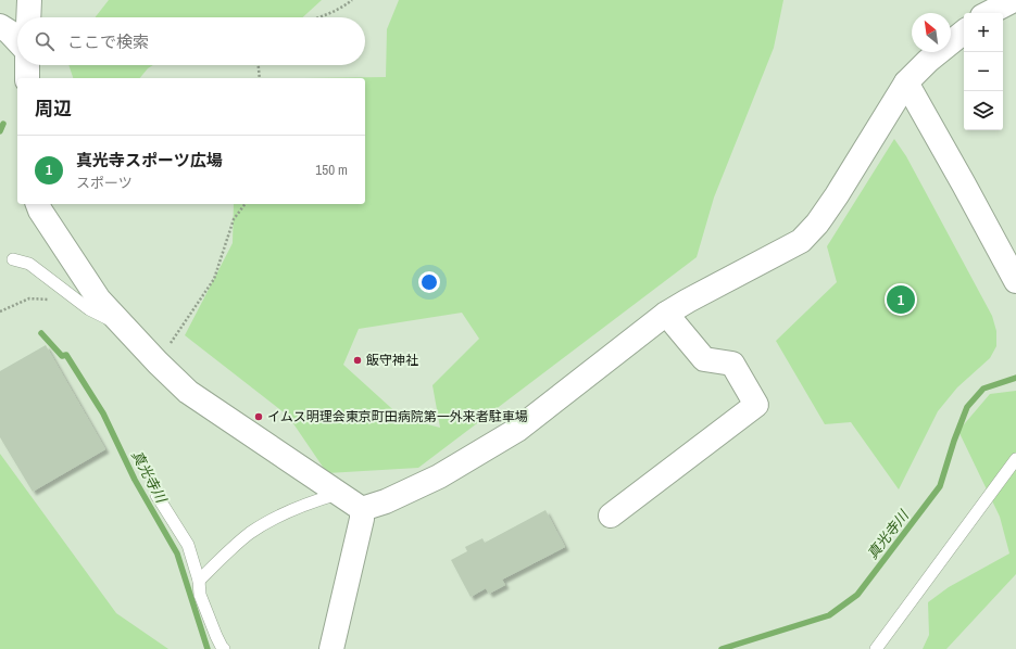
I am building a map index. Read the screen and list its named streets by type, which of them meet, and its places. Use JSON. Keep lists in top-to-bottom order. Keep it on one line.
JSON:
{"water":["真光寺川"],"places":["飯守神社","イムス明理会東京町田病院第一外来者駐車場"],"north":"top left","page":{"map_buttons":["+","−"],"search":"ここで検索","heading":"周辺","list":[{"mark":"1","name":"真光寺スポーツ広場","note":"スポーツ","value":"150 m"}],"pins":"1"}}
